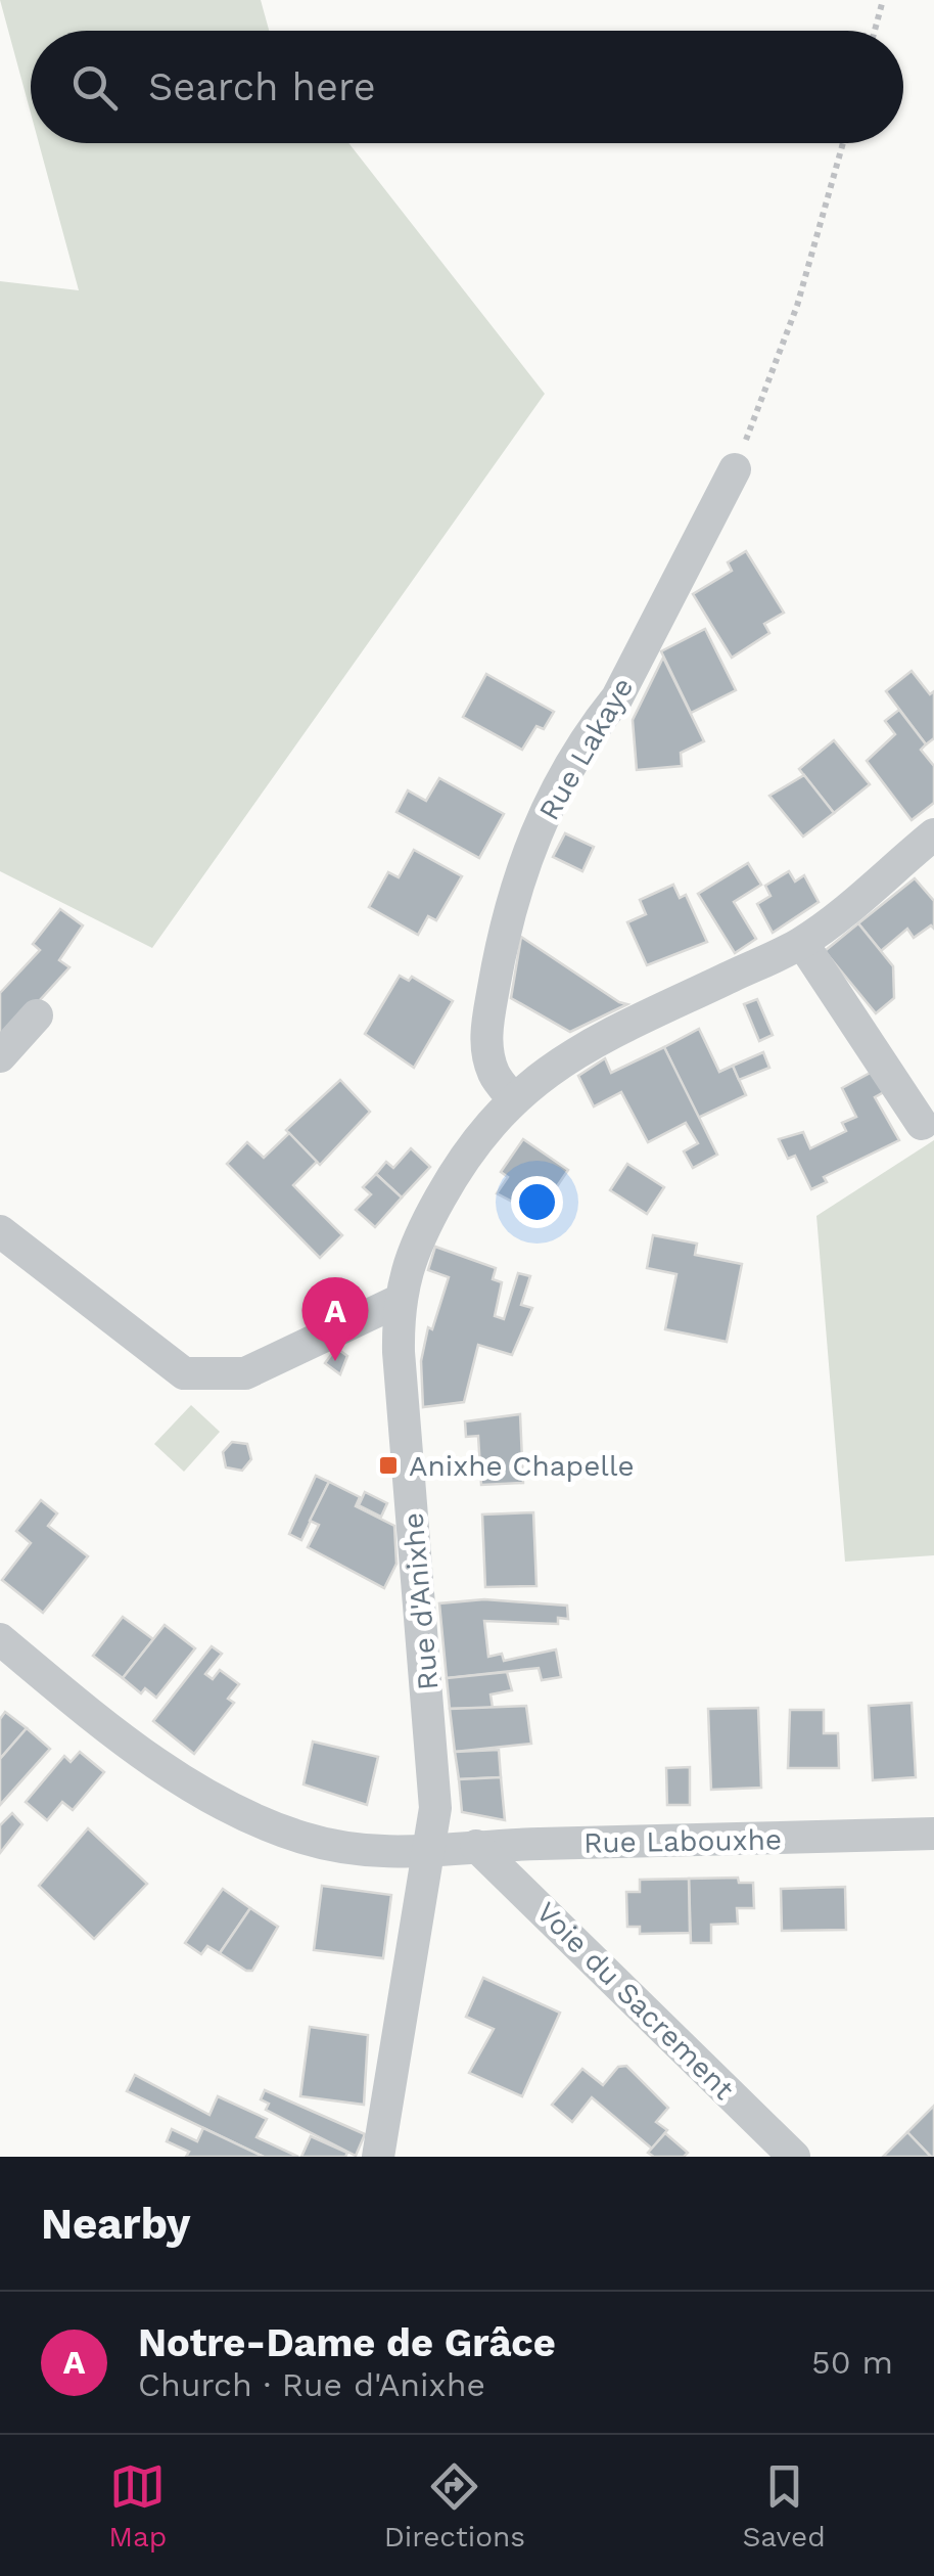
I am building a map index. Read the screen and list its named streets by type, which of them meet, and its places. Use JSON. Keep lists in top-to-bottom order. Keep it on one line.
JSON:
{"streets":{"street":["Rue Lakaye","Rue d'Anixhe","Rue Labouxhe","Voie du Sacrement"]},"crossings":[["Rue Lakaye","Rue d'Anixhe"],["Rue d'Anixhe","Rue Labouxhe"],["Rue Labouxhe","Voie du Sacrement"]],"places":{"transit":["Anixhe Chapelle"]},"page":{"search":"Search here","pins":"A","heading":"Nearby","list":[{"mark":"A","name":"Notre-Dame de Grâce","note":"Church · Rue d'Anixhe","value":"50 m"}],"nav":["Map","Directions","Saved"]}}
